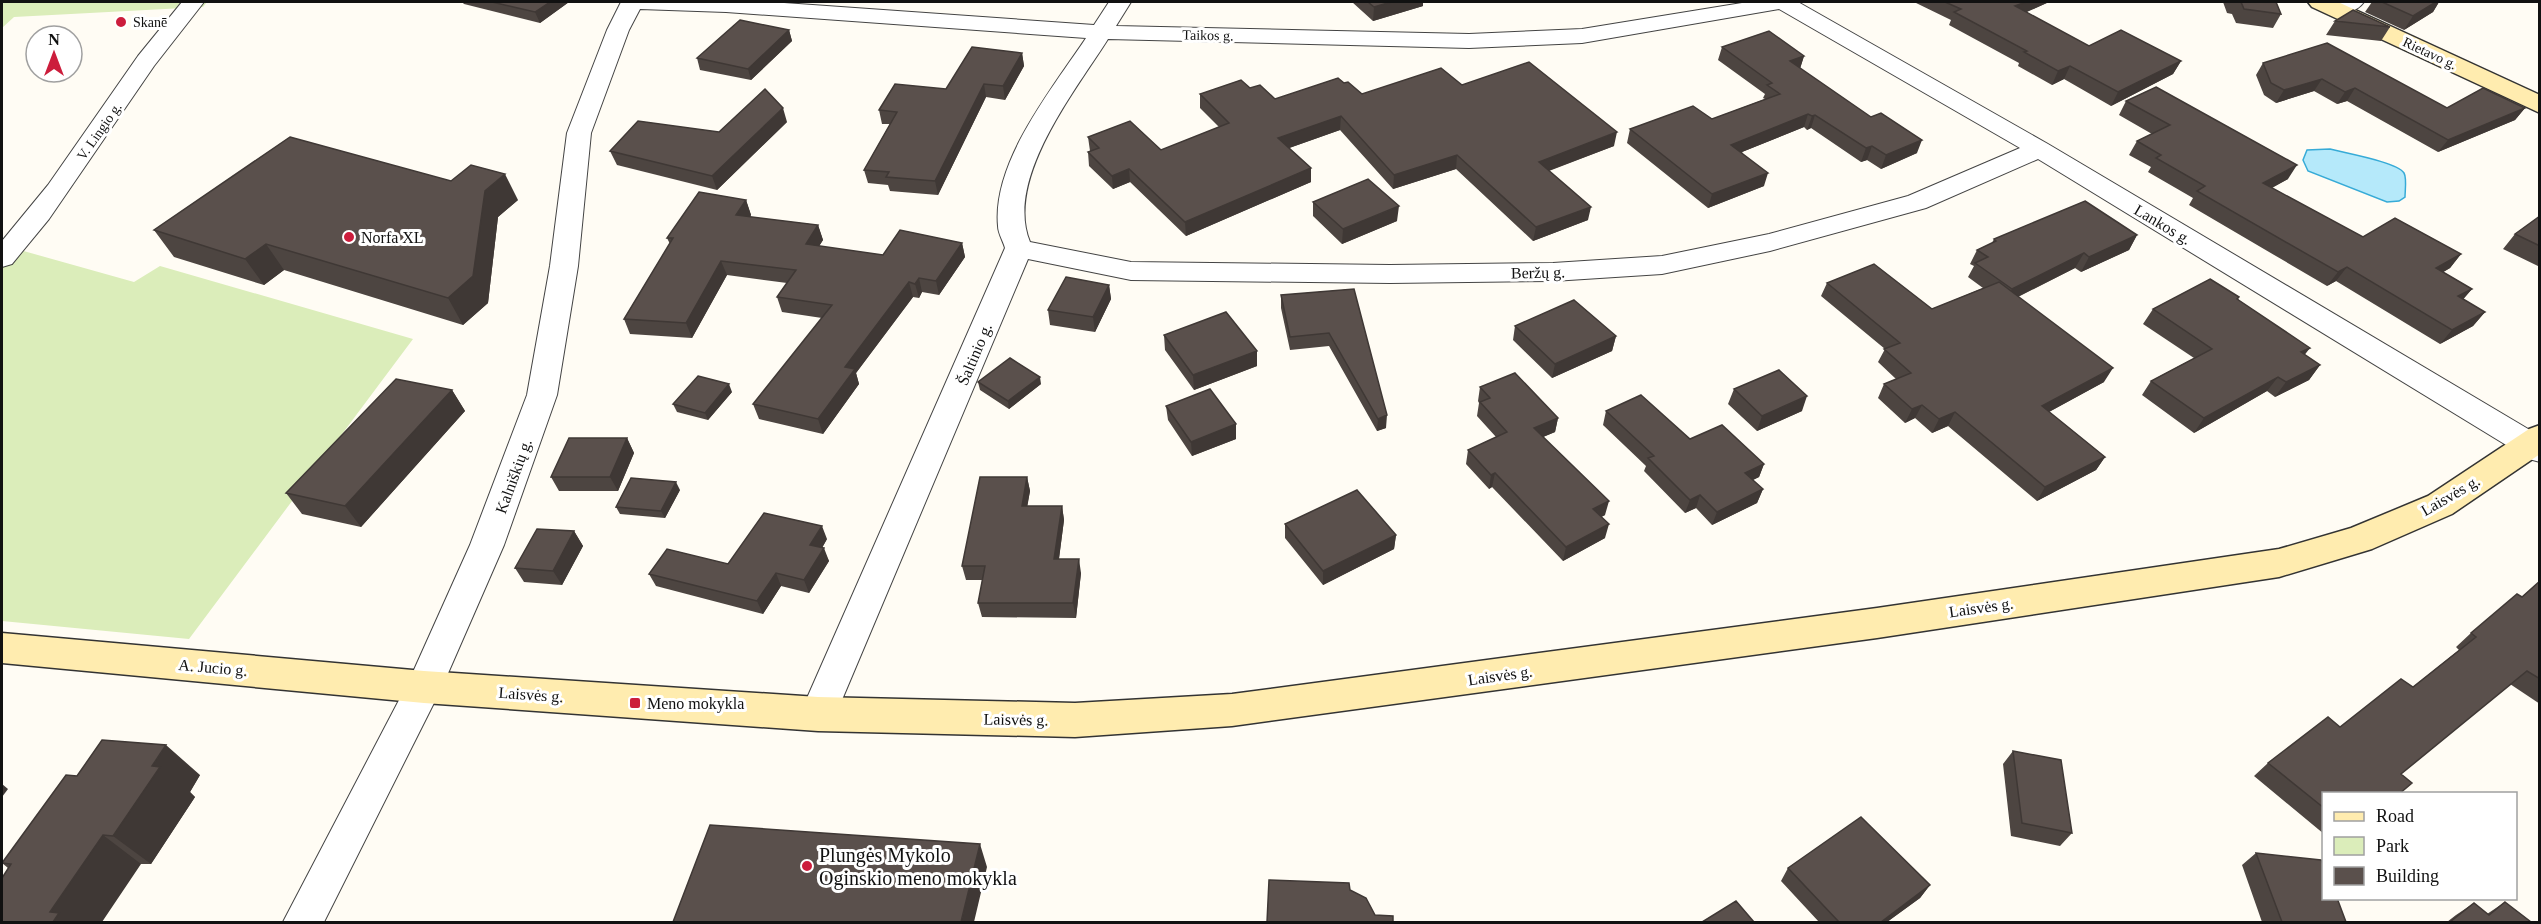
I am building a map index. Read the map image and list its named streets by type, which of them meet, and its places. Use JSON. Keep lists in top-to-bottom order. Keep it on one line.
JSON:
{"streets":{"street":["Taikos g.","Rietavo g.","V. Lingio g.","Lankos g.","Beržų g.","Šaltinio g.","Kalniškių g.","Laisvės g.","A. Jucio g."]},"crossings":[["Taikos g.","Lankos g."],["Taikos g.","Kalniškių g."],["Lankos g.","Beržų g."],["Lankos g.","Laisvės g."],["Beržų g.","Šaltinio g."],["Šaltinio g.","Laisvės g."],["Kalniškių g.","Laisvės g."],["Kalniškių g.","A. Jucio g."],["Laisvės g.","A. Jucio g."]],"places":{"other":["Skanē","Norfa XL","Plungės Mykolo Oginskio meno mokykla"],"transit":["Meno mokykla"]},"legend":["Road","Park","Building"],"north":"top"}
